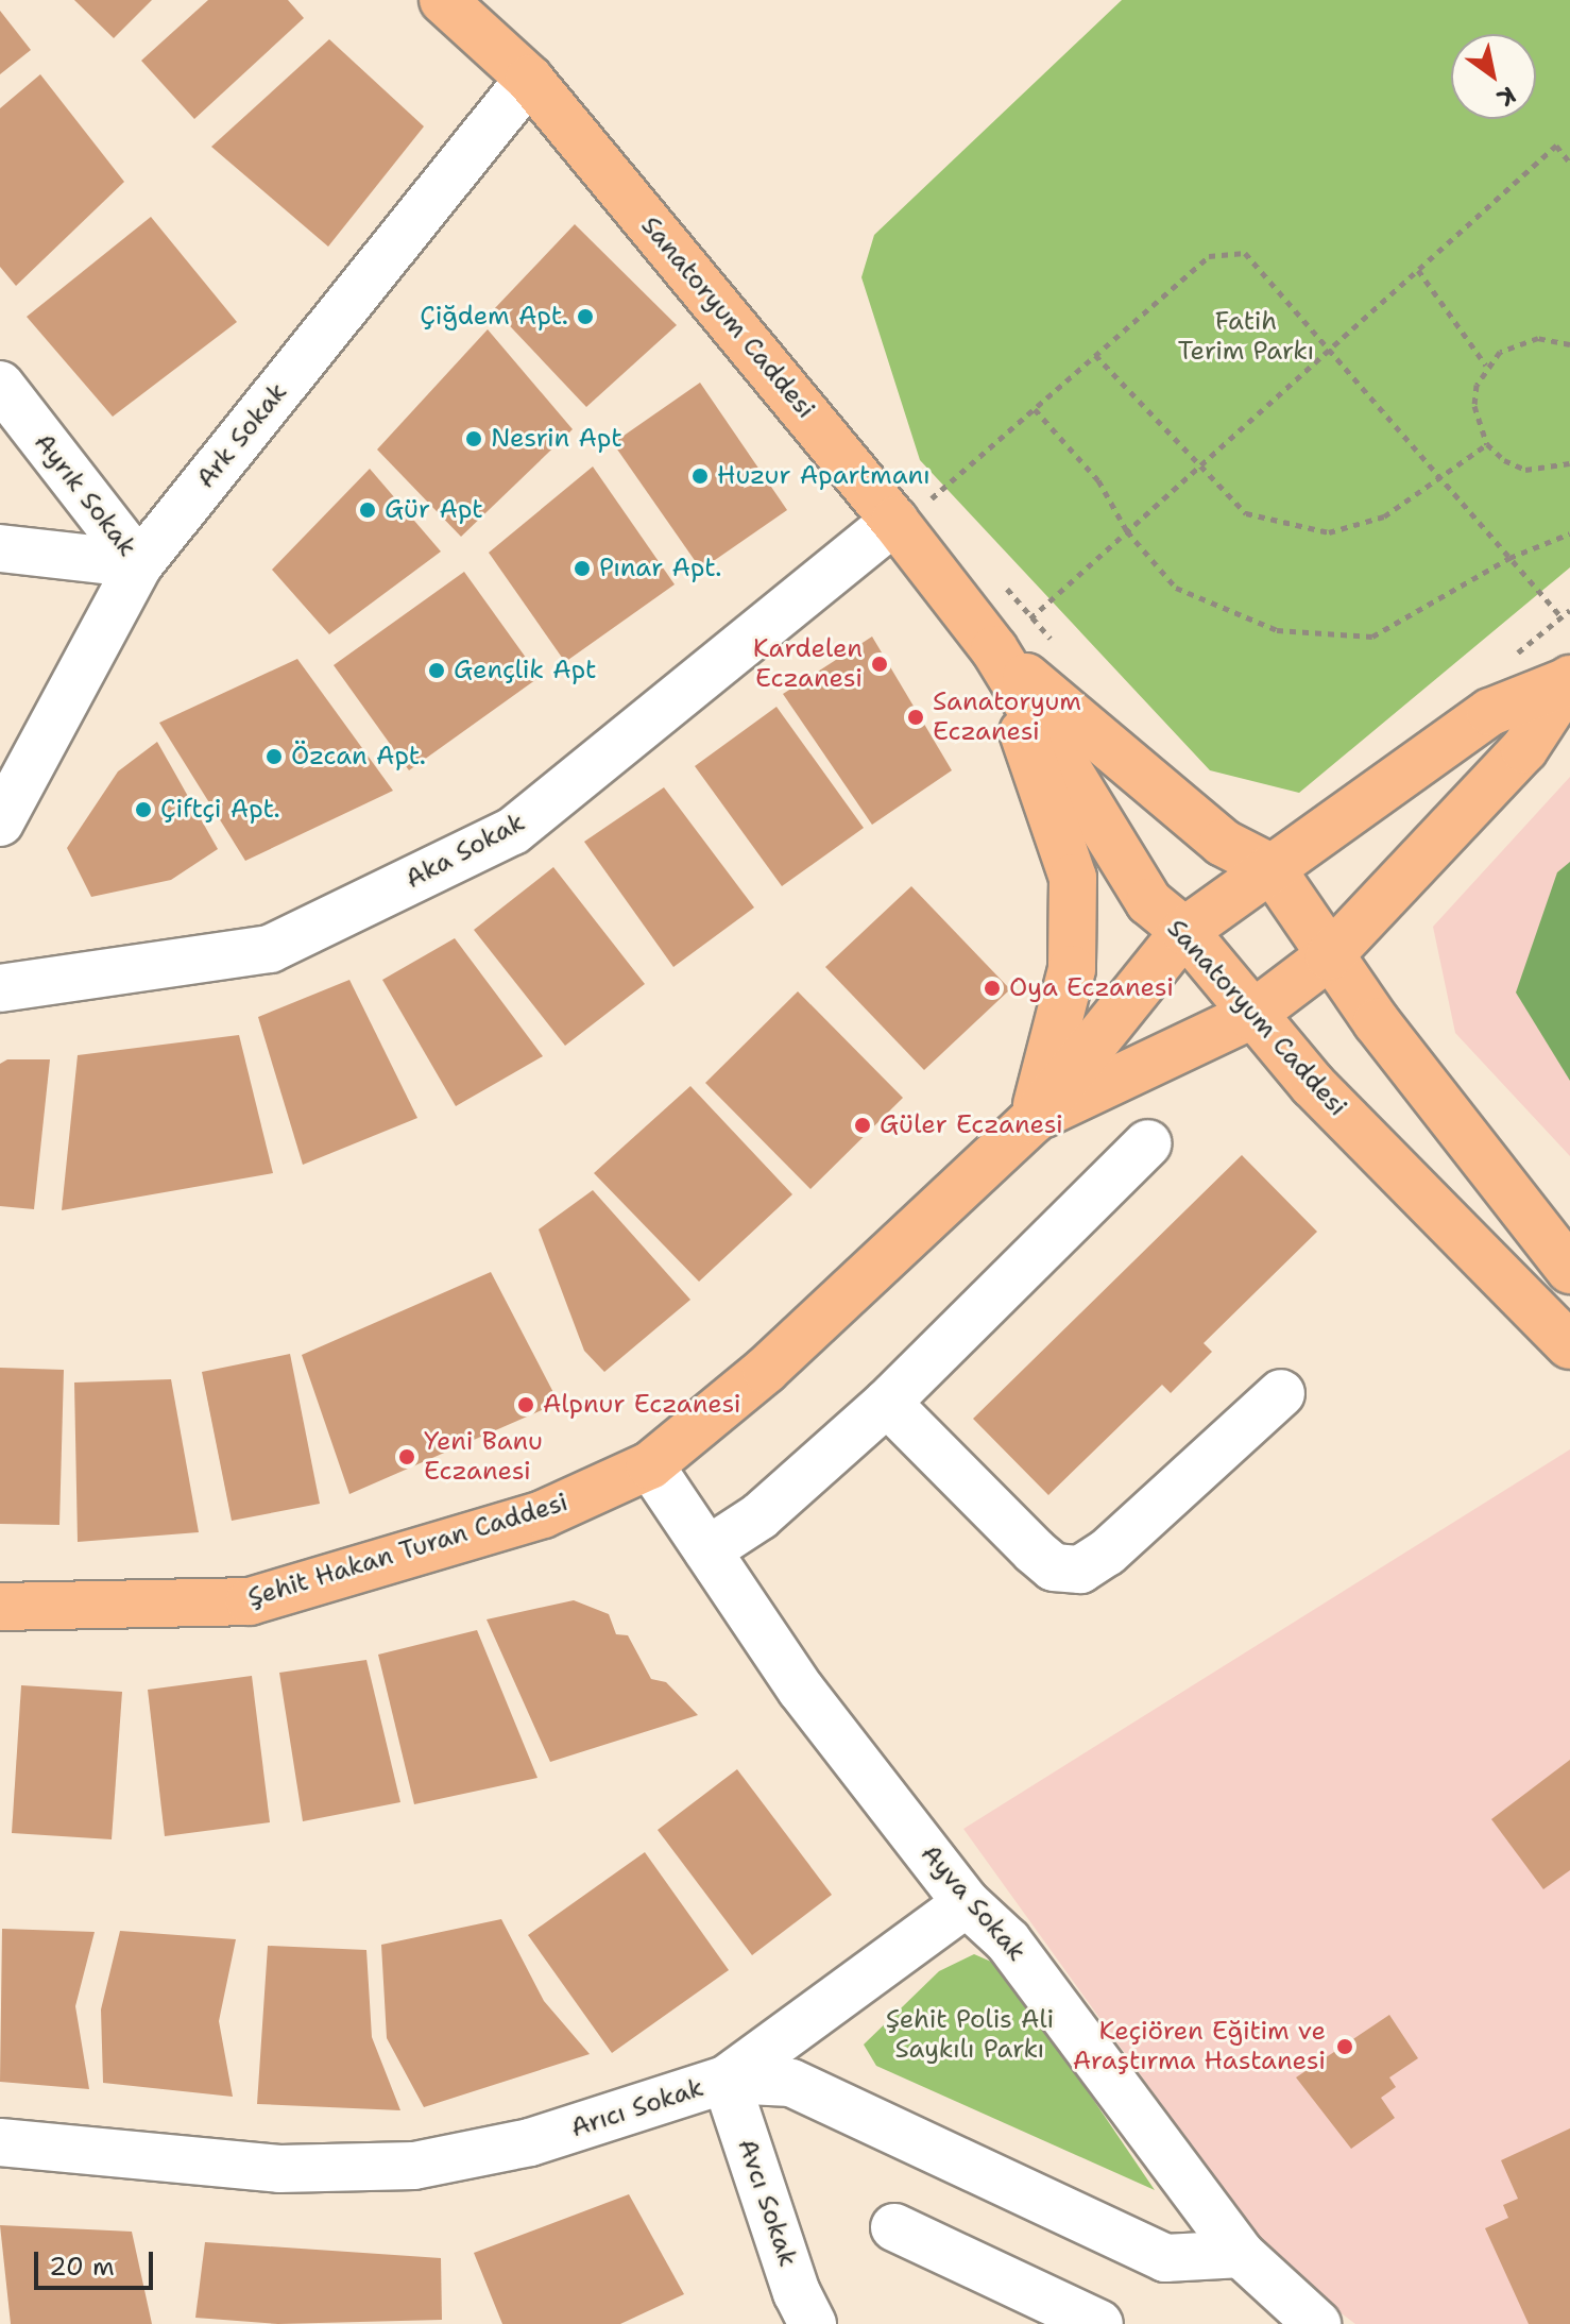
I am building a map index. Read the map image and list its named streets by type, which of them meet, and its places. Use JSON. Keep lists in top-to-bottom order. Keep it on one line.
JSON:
{"streets":{"main road":["Sanatoryum Caddesi","Şehit Hakan Turan Caddesi"],"street":["Ark Sokak","Ayrık Sokak","Aka Sokak","Ayva Sokak","Arıcı Sokak","Avcı Sokak"]},"crossings":[["Sanatoryum Caddesi","Ark Sokak"],["Sanatoryum Caddesi","Aka Sokak"],["Ark Sokak","Ayrık Sokak"],["Şehit Hakan Turan Caddesi","Ayva Sokak"],["Ayva Sokak","Arıcı Sokak"],["Arıcı Sokak","Avcı Sokak"]],"parks":["Fatih Terim Parkı","Şehit Polis Ali Saykılı Parkı"],"places":["Çiğdem Apt.","Nesrin Apt","Huzur Apartmanı","Gür Apt","Pınar Apt.","Kardelen Eczanesi","Gençlik Apt","Sanatoryum Eczanesi","Özcan Apt.","Çiftçi Apt.","Oya Eczanesi","Güler Eczanesi","Alpnur Eczanesi","Yeni Banu Eczanesi","Keçiören Eğitim ve Araştırma Hastanesi"],"scale_bar":"20 m","north":"bottom right"}
